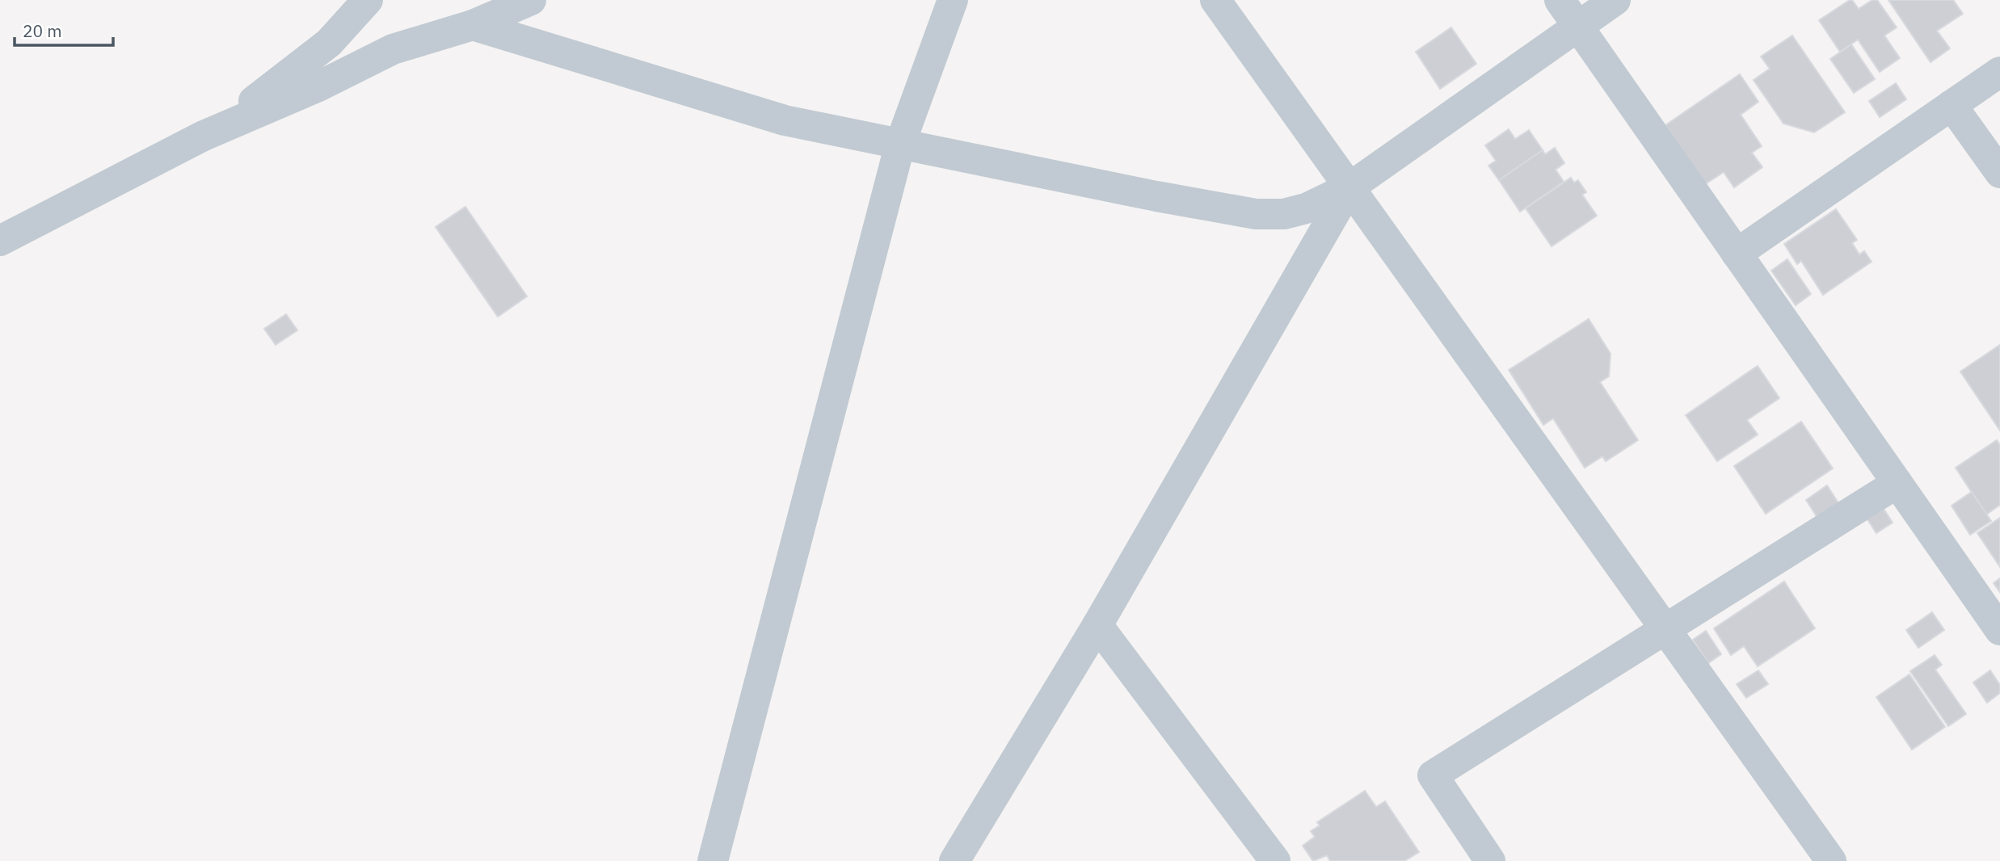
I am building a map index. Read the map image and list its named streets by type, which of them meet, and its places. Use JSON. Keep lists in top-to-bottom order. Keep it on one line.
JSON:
{"scale_bar":"20 m"}
